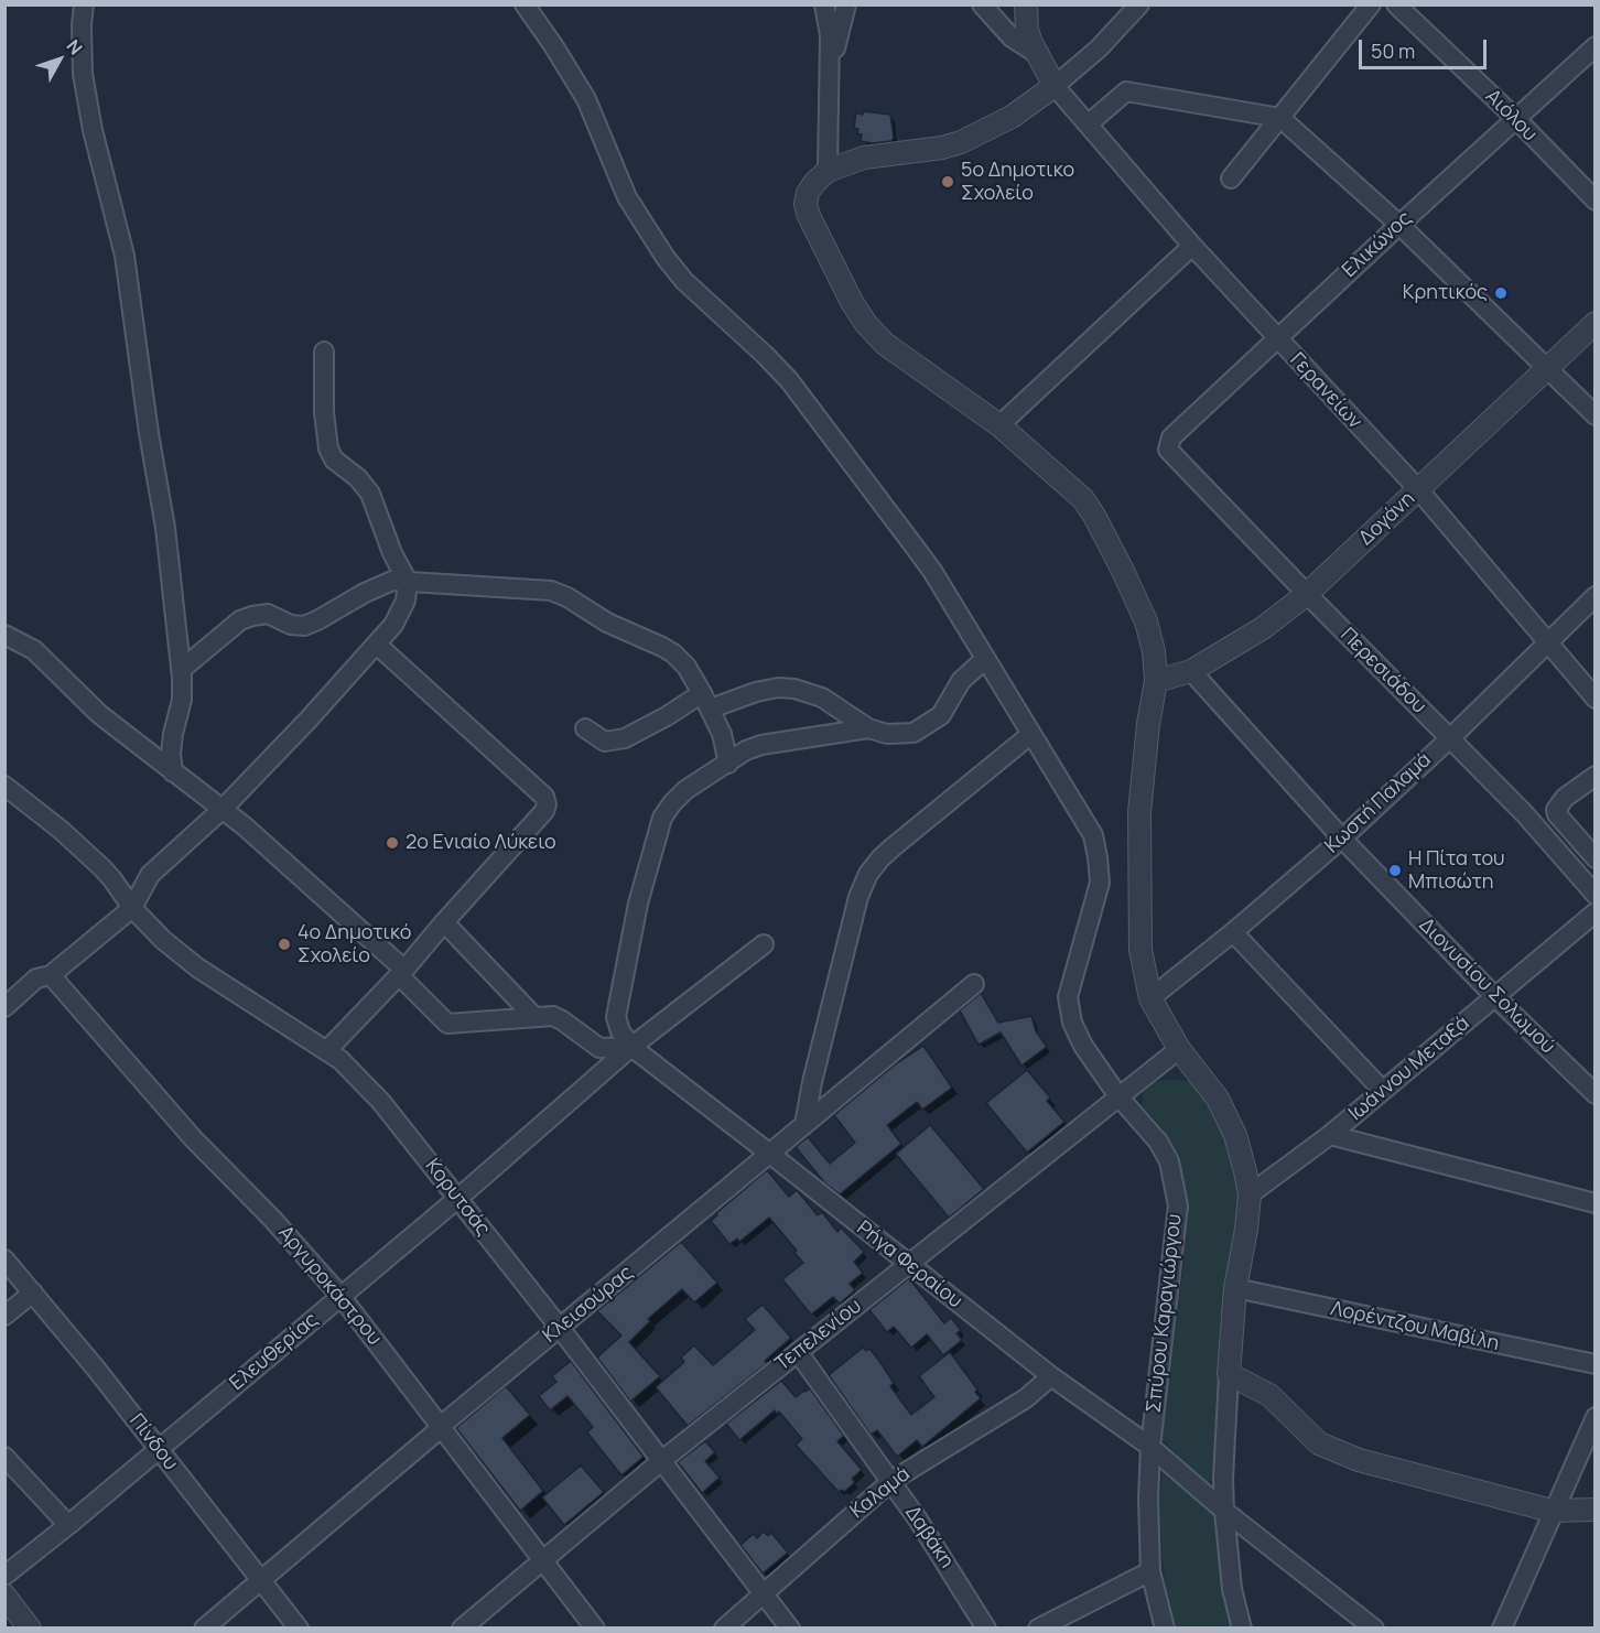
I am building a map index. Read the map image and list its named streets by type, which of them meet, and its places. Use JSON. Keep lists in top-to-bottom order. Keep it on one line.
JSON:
{"streets":{"street":["Αιόλου","Ελικώνος","Γερανείων","Δογάνη","Περεσιάδου","Κωστή Παλαμά","Διονυσίου Σολωμού","Ιωάννου Μεταξά","Κορυτσάς","Ρήγα Φεραίου","Αργυροκάστρου","Κλεισούρας","Σπύρου Καραγιώργου","Λορέντζου Μαβίλη","Τεπελενίου","Ελευθερίας","Πίνδου","Καλαμά","Δαβάκη"]},"crossings":[["Αιόλου","Ελικώνος"],["Ελικώνος","Γερανείων"],["Ελικώνος","Περεσιάδου"],["Γερανείων","Δογάνη"],["Γερανείων","Κωστή Παλαμά"],["Δογάνη","Περεσιάδου"],["Δογάνη","Διονυσίου Σολωμού"],["Περεσιάδου","Κωστή Παλαμά"],["Κωστή Παλαμά","Διονυσίου Σολωμού"],["Διονυσίου Σολωμού","Ιωάννου Μεταξά"],["Κορυτσάς","Κλεισούρας"],["Κορυτσάς","Τεπελενίου"],["Κορυτσάς","Ελευθερίας"],["Κορυτσάς","Καλαμά"],["Ρήγα Φεραίου","Κλεισούρας"],["Ρήγα Φεραίου","Σπύρου Καραγιώργου"],["Ρήγα Φεραίου","Τεπελενίου"],["Ρήγα Φεραίου","Ελευθερίας"],["Ρήγα Φεραίου","Καλαμά"],["Αργυροκάστρου","Κλεισούρας"],["Αργυροκάστρου","Τεπελενίου"],["Αργυροκάστρου","Ελευθερίας"],["Κλεισούρας","Πίνδου"],["Σπύρου Καραγιώργου","Τεπελενίου"],["Τεπελενίου","Δαβάκη"],["Ελευθερίας","Πίνδου"],["Καλαμά","Δαβάκη"]],"places":["5o Δημοτικο Σχολείο","Κρητικός","2ο Ενιαίο Λύκειο","Η Πίτα του Μπισώτη","4ο Δημοτικό Σχολείο"],"scale_bar":"50 m","north":"top right"}
